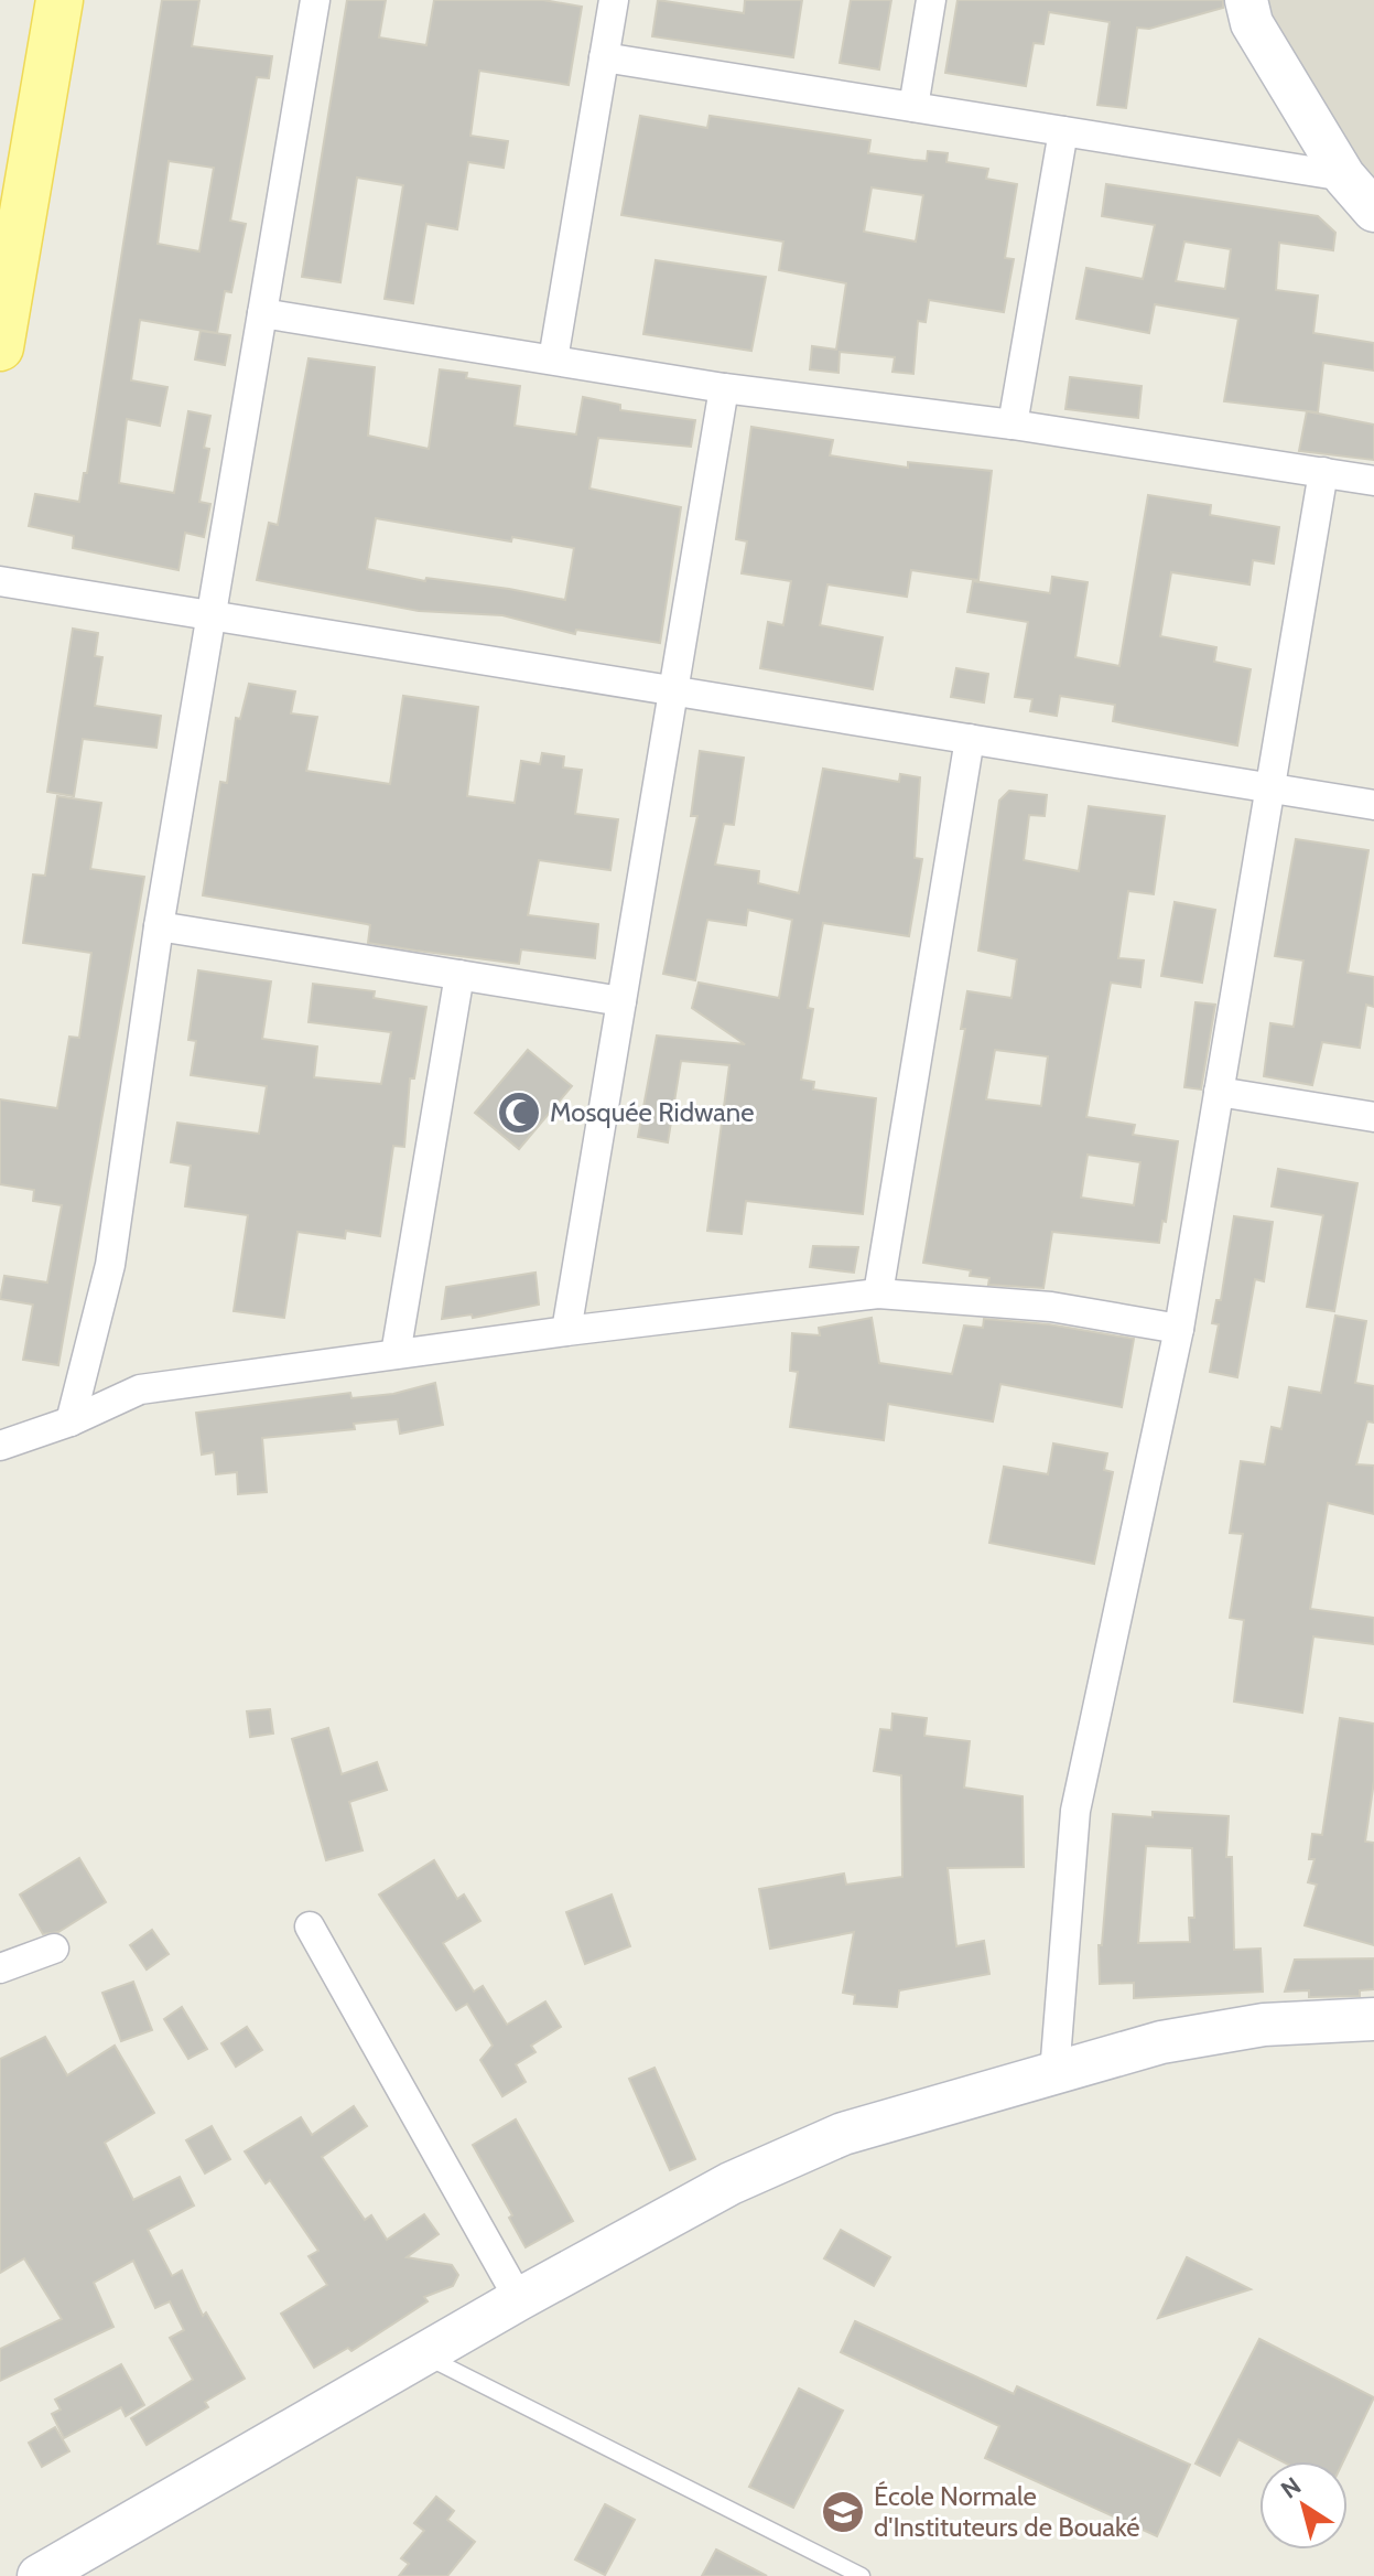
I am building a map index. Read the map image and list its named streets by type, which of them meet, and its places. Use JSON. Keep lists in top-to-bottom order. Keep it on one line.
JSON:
{"places":{"mosque":["Mosquée Ridwane"],"school or university":["École Normale d'Instituteurs de Bouaké"]},"north":"top left"}
